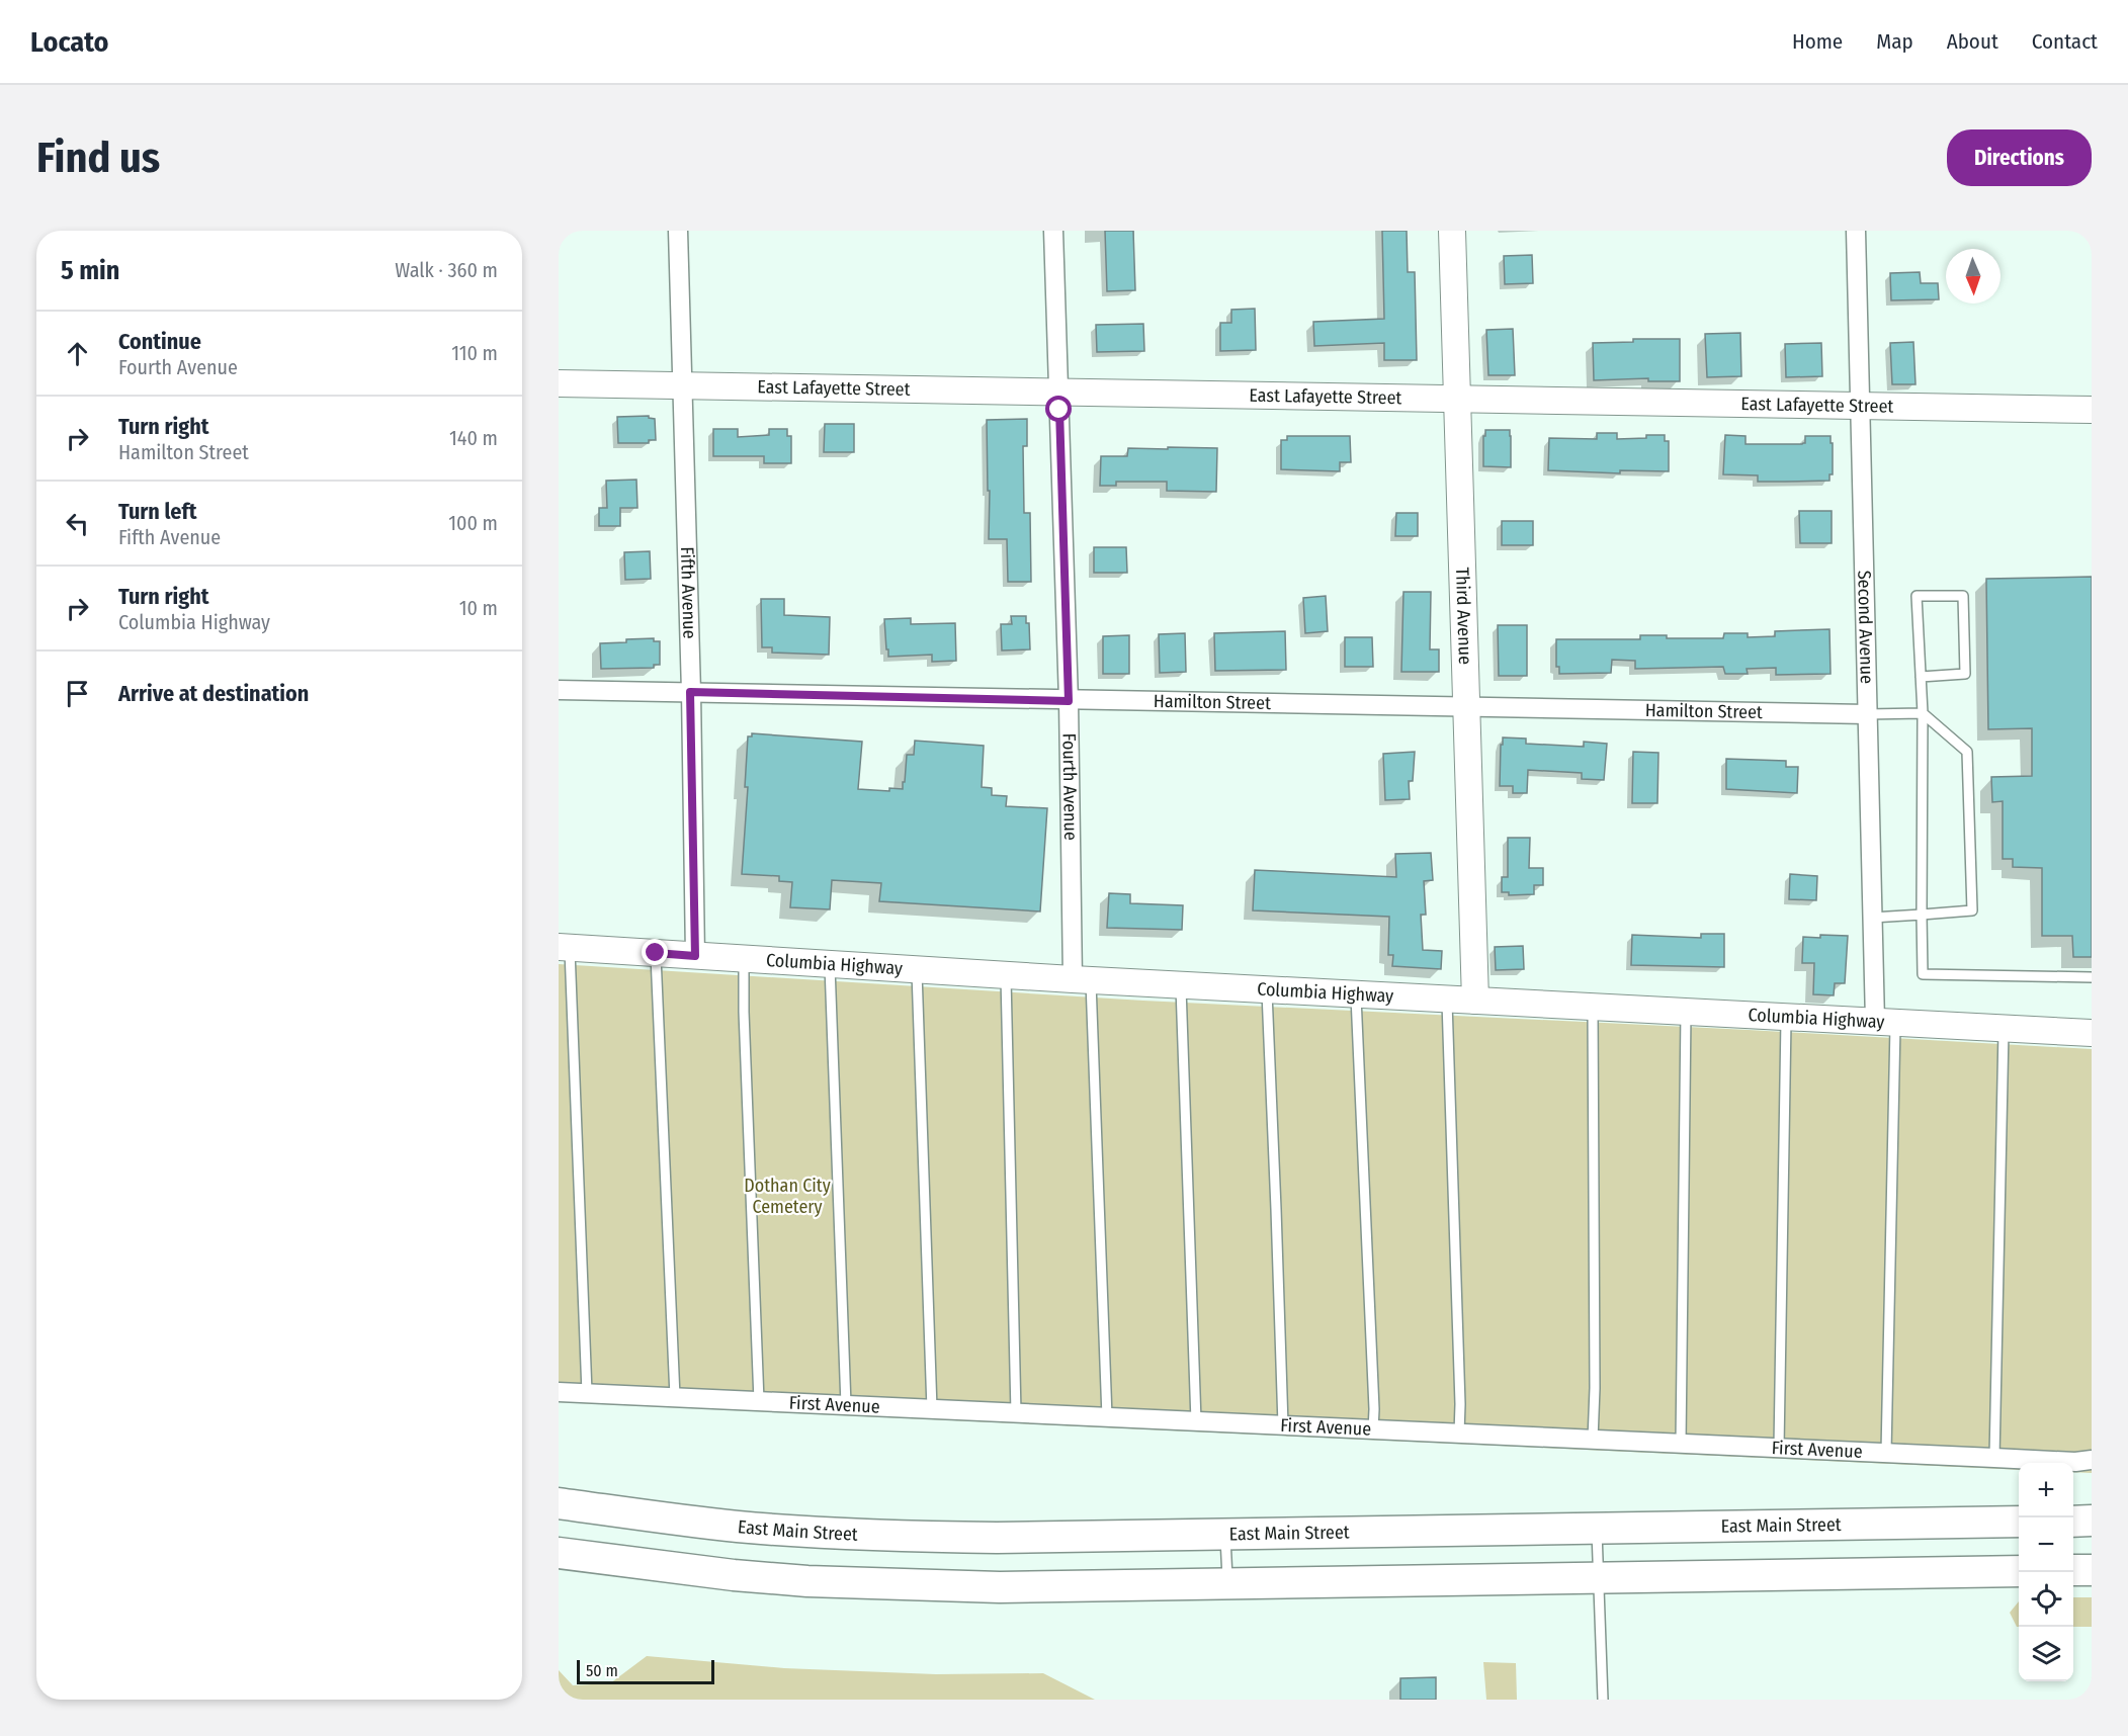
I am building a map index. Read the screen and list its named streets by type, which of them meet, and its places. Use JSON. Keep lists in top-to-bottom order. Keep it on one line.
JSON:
{"streets":{"main road":["East Main Street"],"street":["East Lafayette Street","Fifth Avenue","Third Avenue","Second Avenue","Hamilton Street","Fourth Avenue","Columbia Highway","First Avenue"]},"crossings":[["East Lafayette Street","Fifth Avenue"],["East Lafayette Street","Third Avenue"],["East Lafayette Street","Second Avenue"],["East Lafayette Street","Fourth Avenue"],["Fifth Avenue","Hamilton Street"],["Fifth Avenue","Columbia Highway"],["Third Avenue","Hamilton Street"],["Third Avenue","Columbia Highway"],["Second Avenue","Hamilton Street"],["Second Avenue","Columbia Highway"],["Hamilton Street","Fourth Avenue"],["Fourth Avenue","Columbia Highway"]],"parks":["Dothan City Cemetery"],"scale_bar":"50 m","north":"bottom","page":{"header":"Locato","nav":["Home","Map","About","Contact"],"buttons":"Directions","title":"Find us","heading":["5 min","Walk · 360 m"],"list":[["Continue","Fourth Avenue","110 m"],["Turn right","Hamilton Street","140 m"],["Turn left","Fifth Avenue","100 m"],["Turn right","Columbia Highway","10 m"],"Arrive at destination"],"map_buttons":["+","−"],"scale":"50 m"}}
